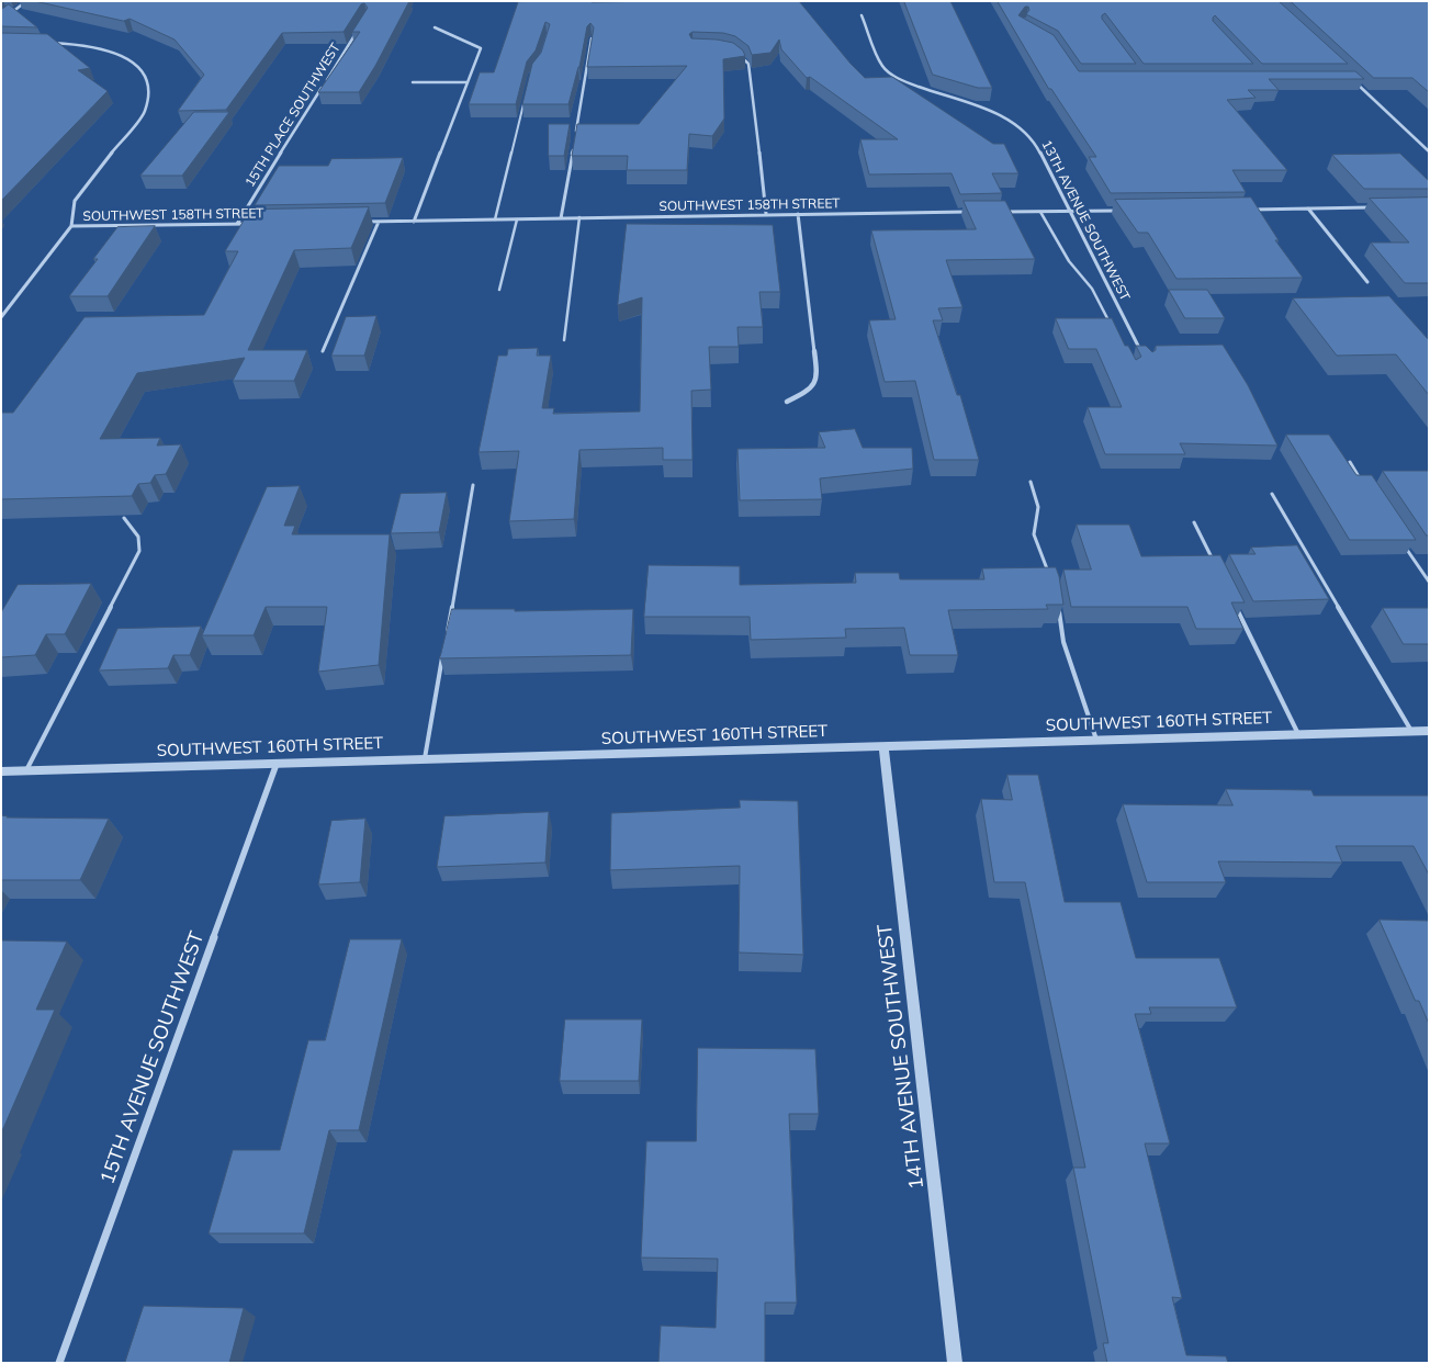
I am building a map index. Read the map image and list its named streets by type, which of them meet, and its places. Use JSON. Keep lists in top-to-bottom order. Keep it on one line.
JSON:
{"streets":{"street":["15TH PLACE SOUTHWEST","SOUTHWEST 158TH STREET","13TH AVENUE SOUTHWEST","SOUTHWEST 160TH STREET","14TH AVENUE SOUTHWEST","15TH AVENUE SOUTHWEST"]},"crossings":[["15TH PLACE SOUTHWEST","SOUTHWEST 158TH STREET"],["SOUTHWEST 160TH STREET","14TH AVENUE SOUTHWEST"],["SOUTHWEST 160TH STREET","15TH AVENUE SOUTHWEST"]]}
